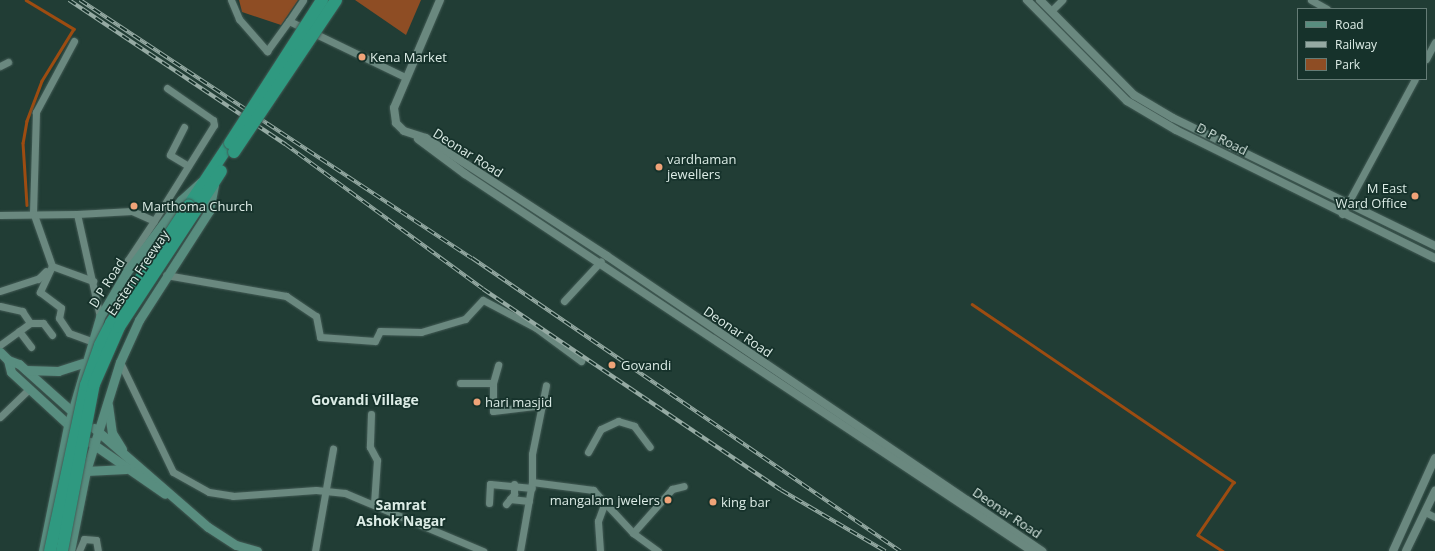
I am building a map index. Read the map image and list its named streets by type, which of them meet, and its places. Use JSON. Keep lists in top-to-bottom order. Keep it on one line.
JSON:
{"streets":{"highway":["Eastern Freeway"],"main road":["D P Road"],"street":["Deonar Road"]},"crossings":[["D P Road","Eastern Freeway"]],"districts":["Govandi Village","Samrat Ashok Nagar"],"places":["Kena Market","vardhaman jewellers","M East Ward Office","Marthoma Church","Govandi","hari masjid","mangalam jwelers","king bar"],"legend":["Road","Railway","Park"]}
